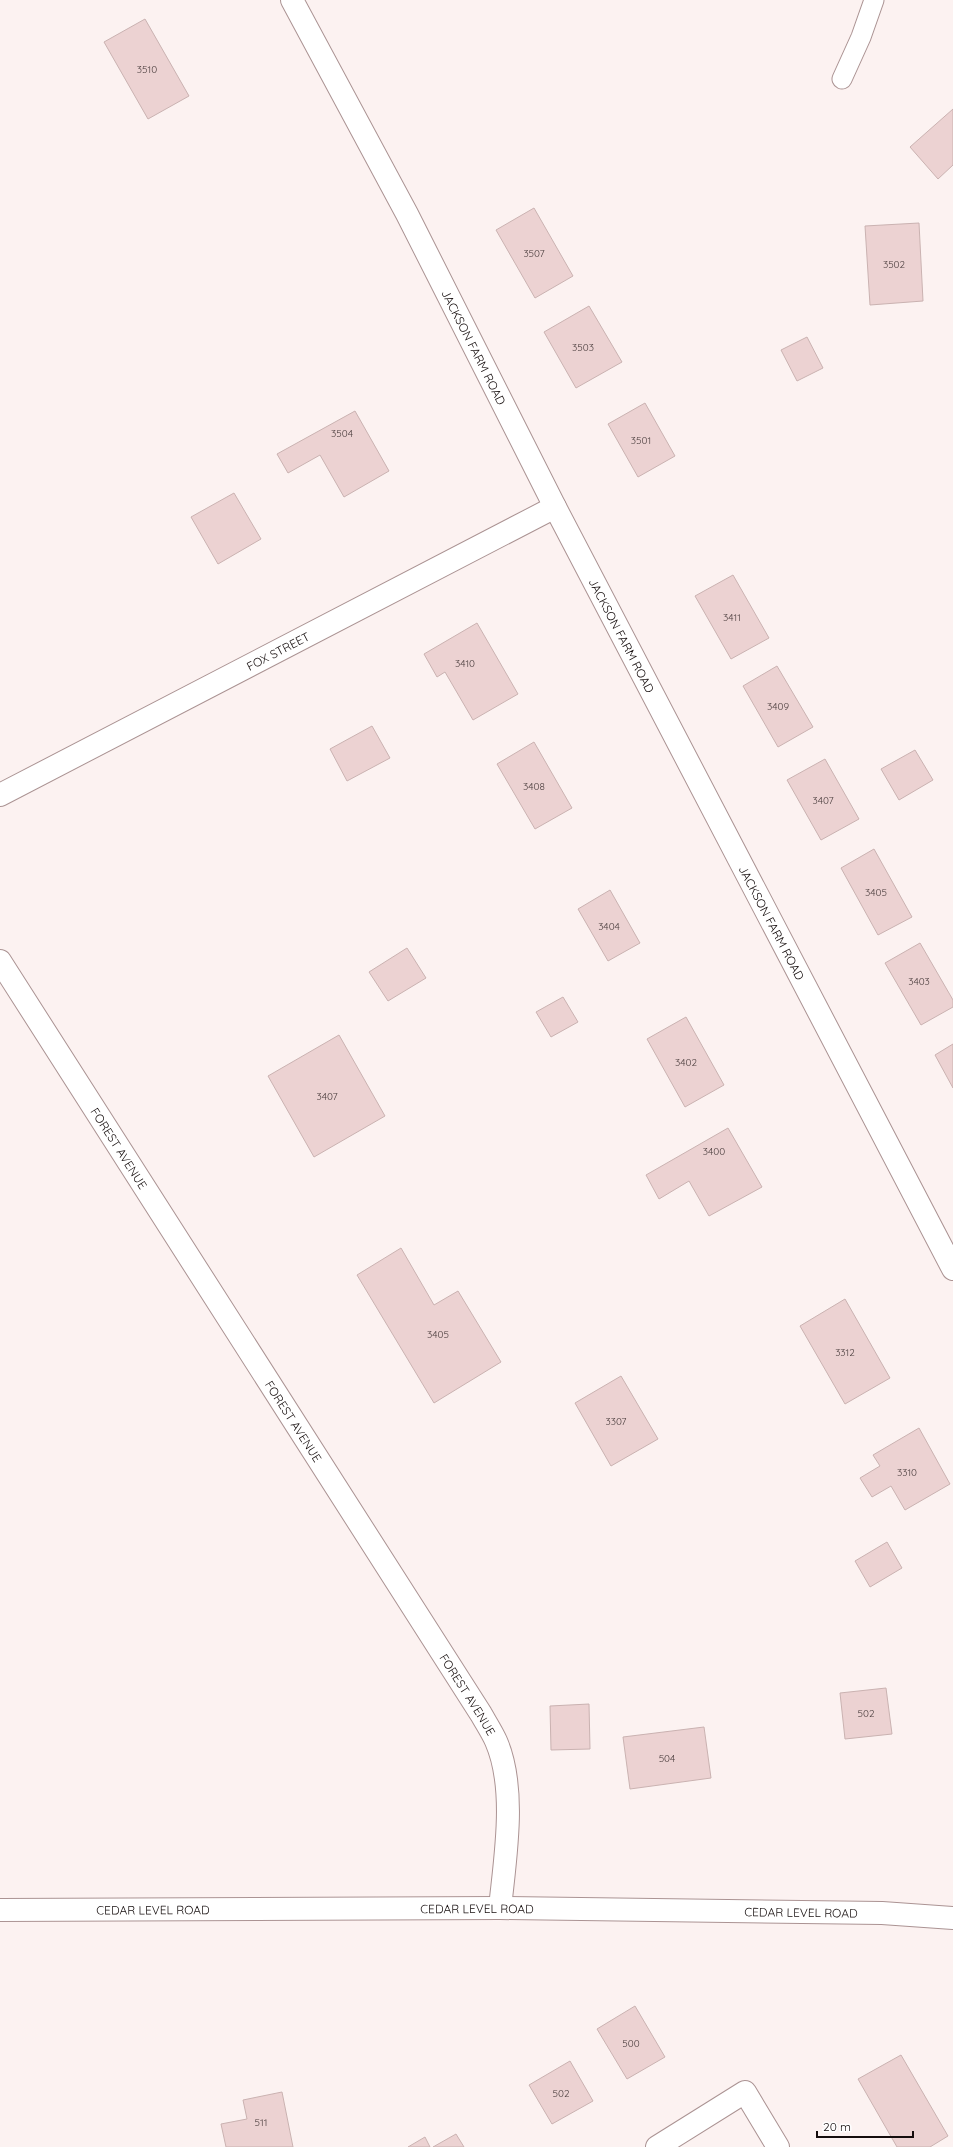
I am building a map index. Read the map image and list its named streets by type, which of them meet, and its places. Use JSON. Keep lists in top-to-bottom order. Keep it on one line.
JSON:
{"streets":{"street":["JACKSON FARM ROAD","FOX STREET","FOREST AVENUE","CEDAR LEVEL ROAD"]},"crossings":[["JACKSON FARM ROAD","FOX STREET"],["FOREST AVENUE","CEDAR LEVEL ROAD"]],"house_numbers":["3510","3507","3502","3503","3504","3501","3411","3410","3409","3408","3407","3405","3404","3403","3402","3407","3400","3405","3312","3307","3310","502","504","500","502","511"],"scale_bar":"20 m"}
